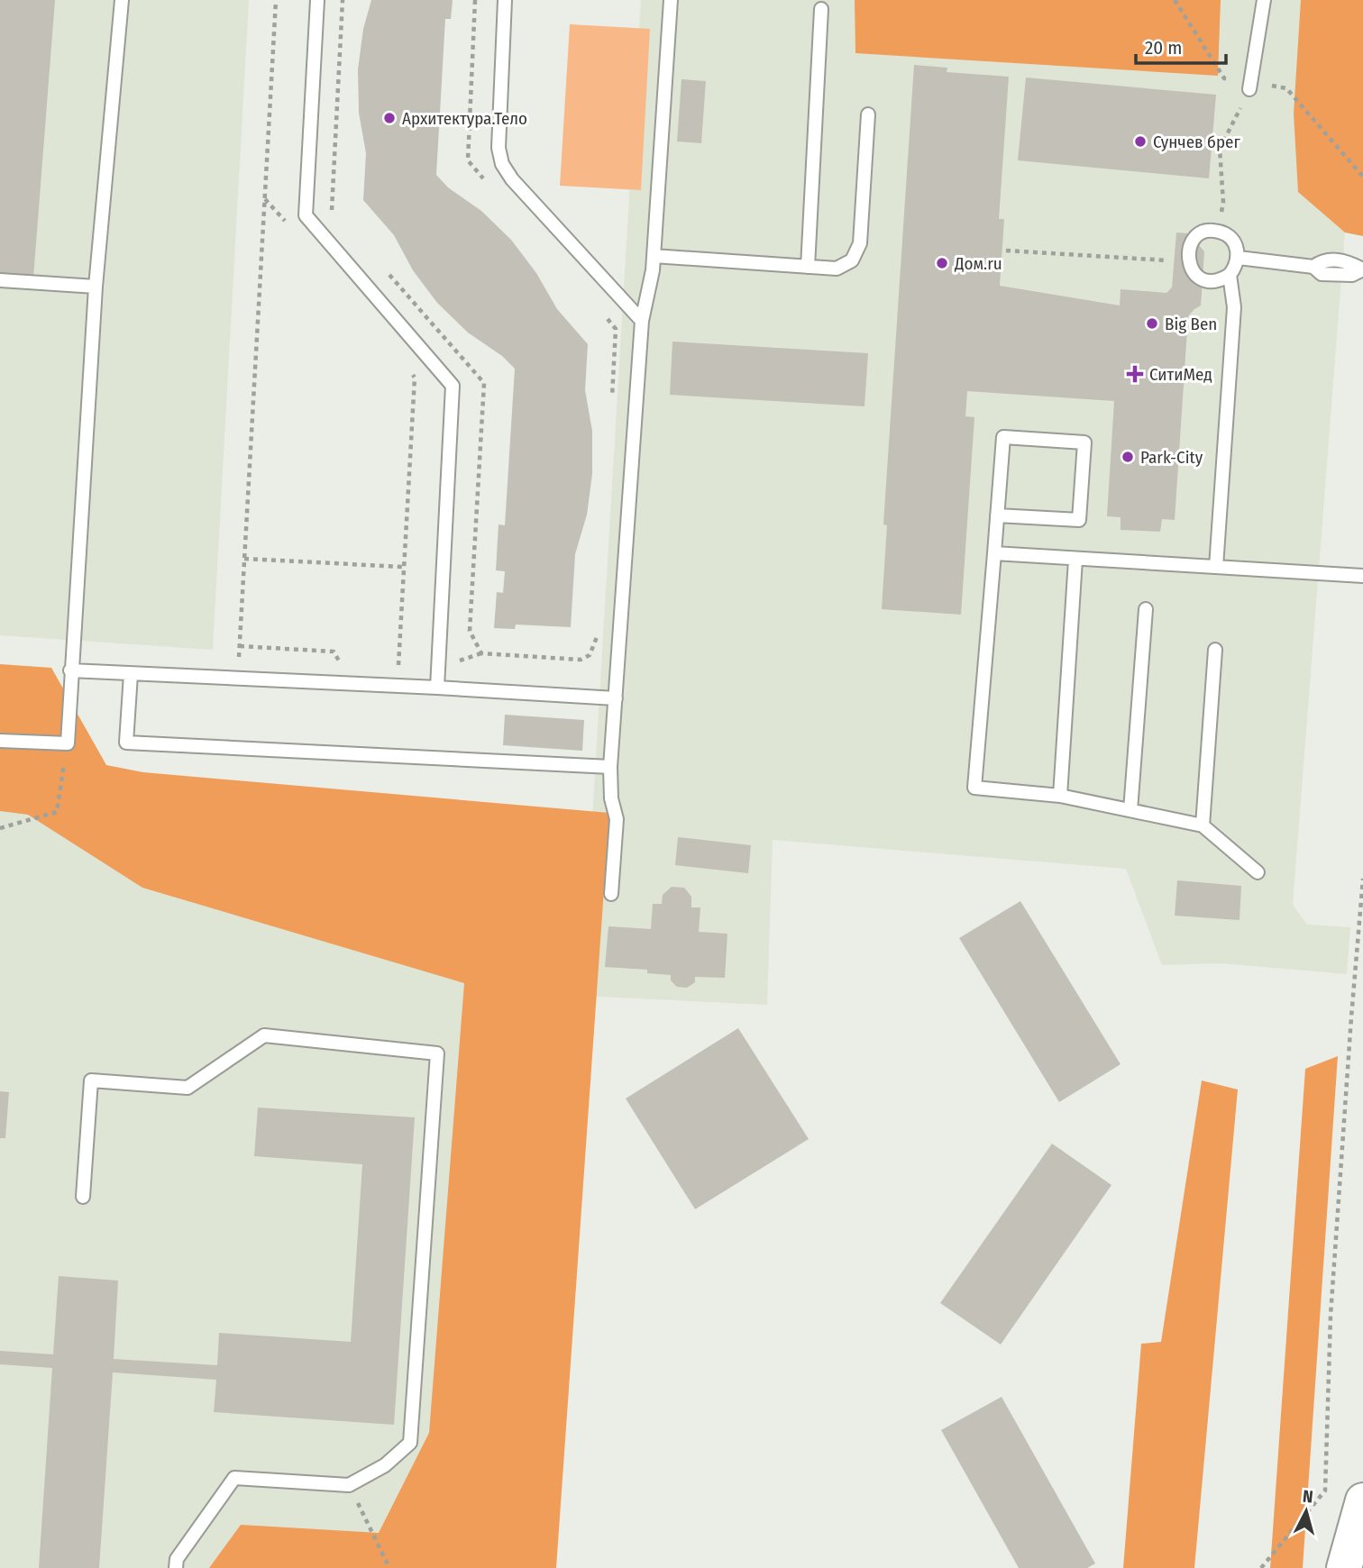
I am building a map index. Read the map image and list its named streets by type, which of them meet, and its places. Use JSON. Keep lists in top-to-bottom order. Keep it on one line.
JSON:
{"places":{"other":["Архитектура.Тело","Сунчев брег","Дом.ru","Big Ben","Park-City"],"health":["СитиМед"]},"scale_bar":"20 m","north":"top"}
